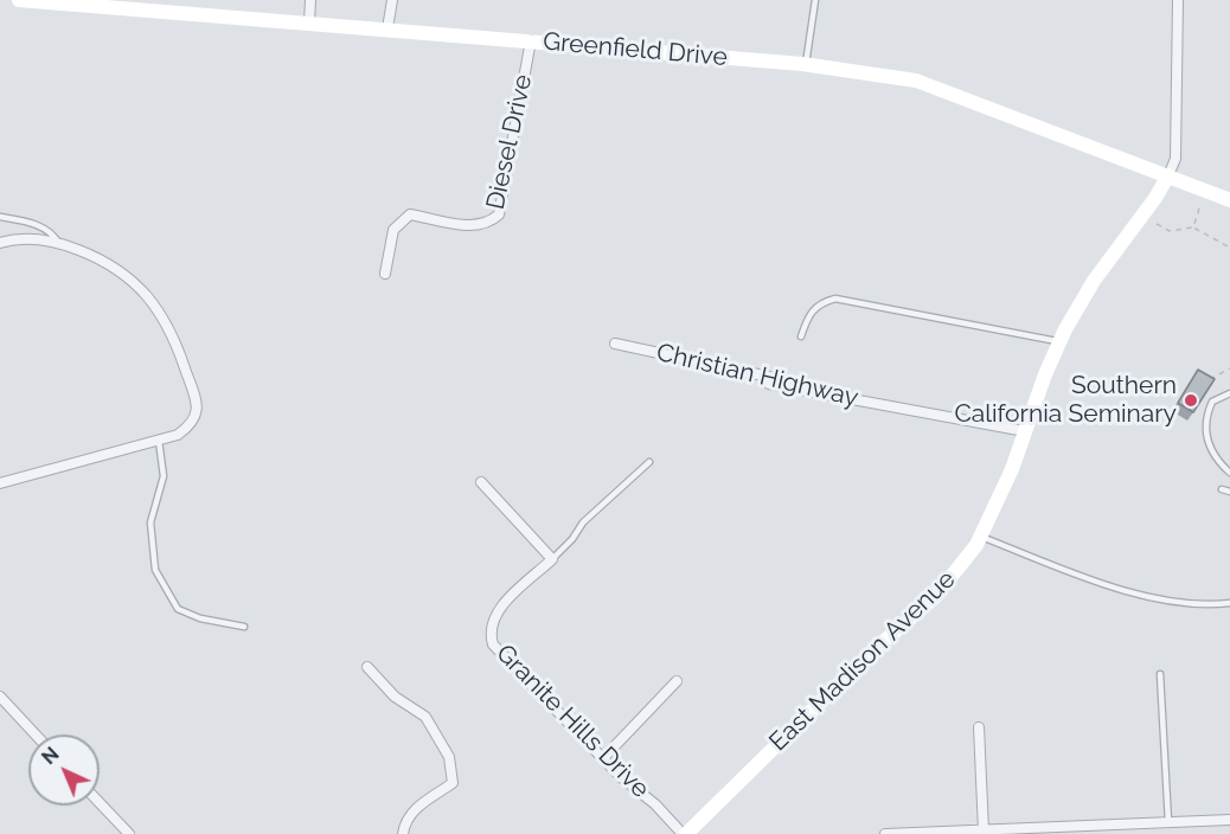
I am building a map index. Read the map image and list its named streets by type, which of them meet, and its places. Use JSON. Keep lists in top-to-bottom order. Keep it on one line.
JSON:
{"streets":{"street":["Greenfield Drive","Diesel Drive","Christian Highway","East Madison Avenue","Granite Hills Drive"]},"crossings":[["Greenfield Drive","Diesel Drive"],["Greenfield Drive","East Madison Avenue"],["Christian Highway","East Madison Avenue"],["East Madison Avenue","Granite Hills Drive"]],"places":["Southern California Seminary"],"north":"top left"}
